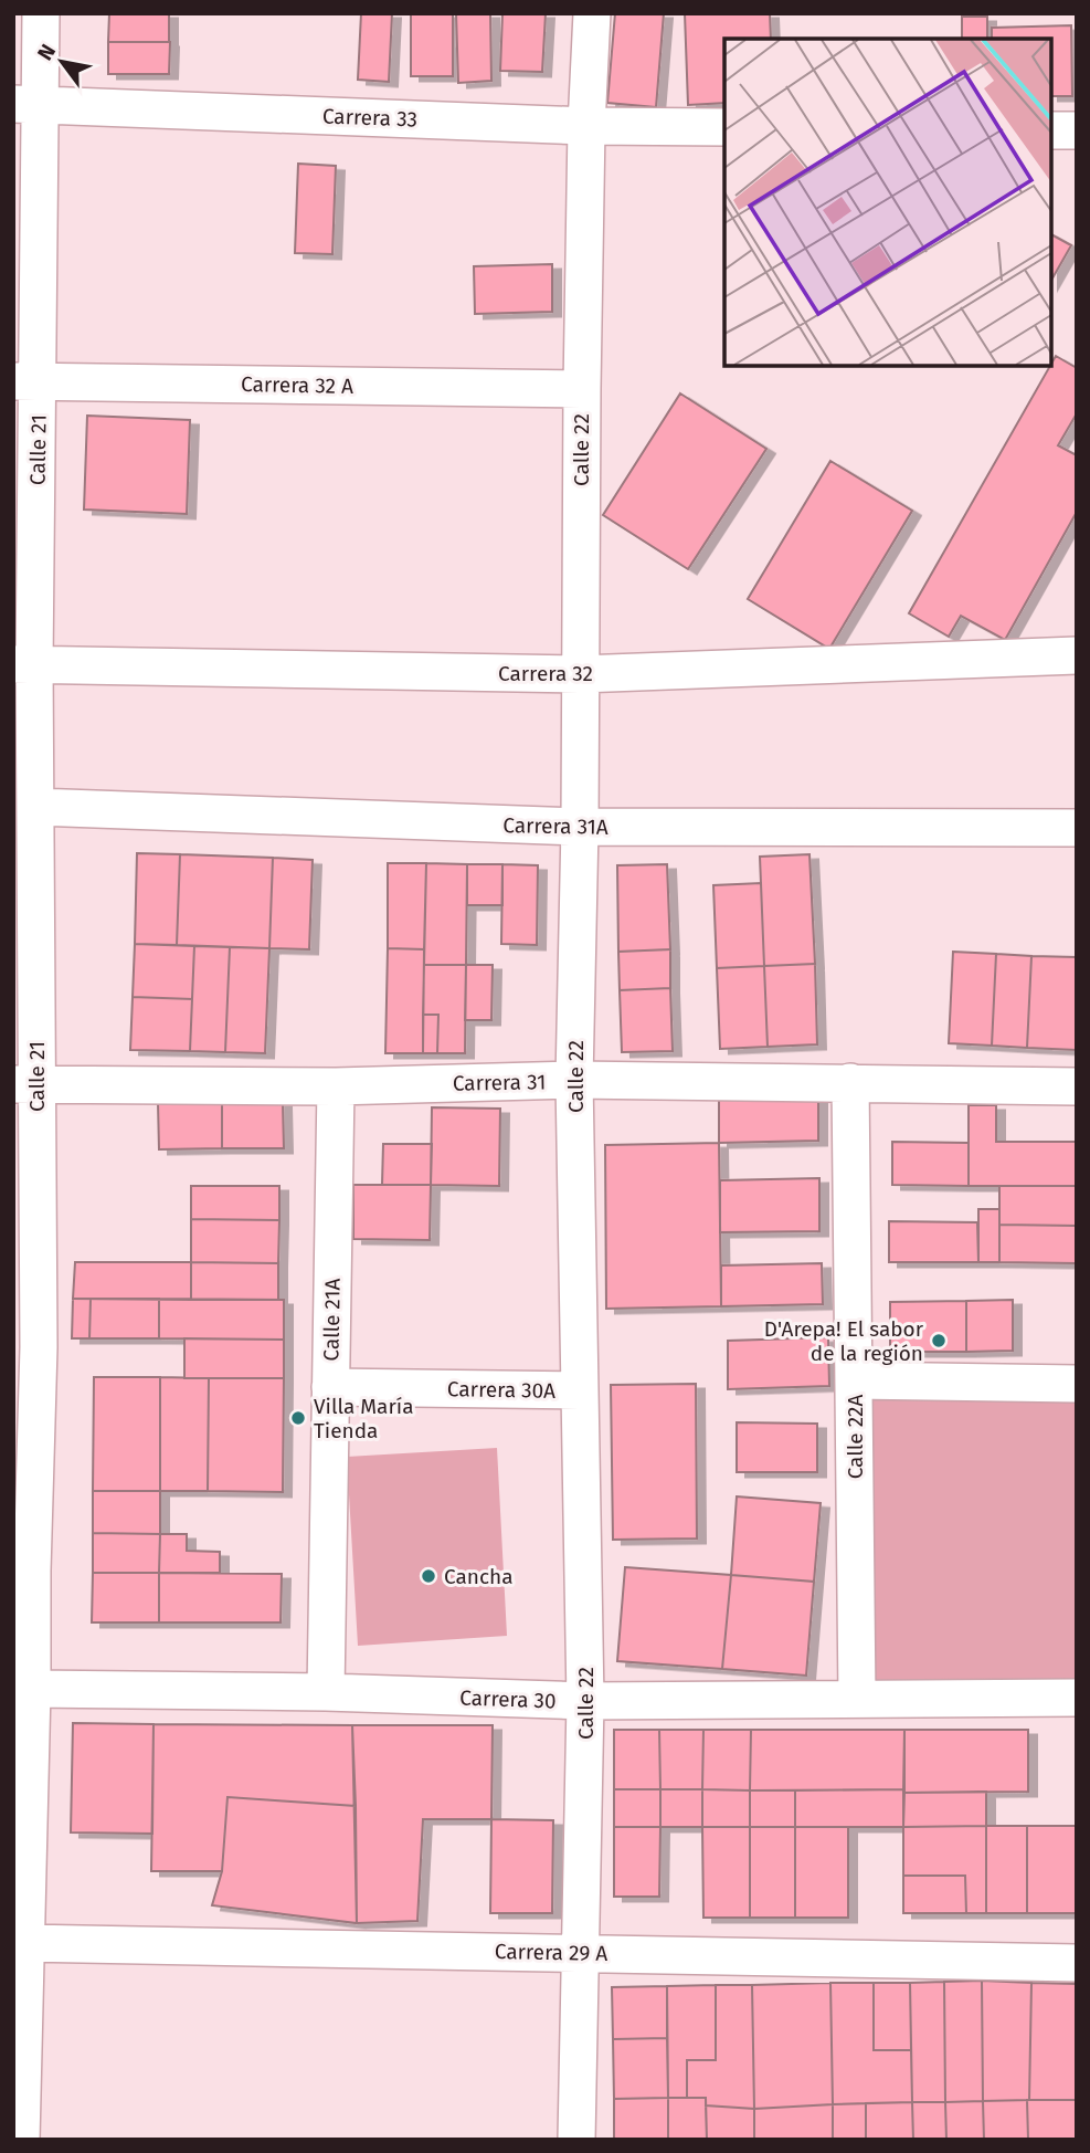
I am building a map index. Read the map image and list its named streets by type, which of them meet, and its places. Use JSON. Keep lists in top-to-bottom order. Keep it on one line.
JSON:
{"streets":{"street":["Carrera 33","Carrera 32 A","Calle 21","Calle 22","Carrera 32","Carrera 31A","Carrera 31","Calle 21A","Carrera 30A","Calle 22A","Carrera 30","Carrera 29 A"]},"crossings":[["Carrera 33","Calle 21"],["Carrera 33","Calle 22"],["Carrera 32 A","Calle 21"],["Carrera 32 A","Calle 22"],["Calle 21","Carrera 32"],["Calle 21","Carrera 31A"],["Calle 21","Carrera 31"],["Calle 21","Carrera 30"],["Calle 21","Carrera 29 A"],["Calle 22","Carrera 32"],["Calle 22","Carrera 31A"],["Calle 22","Carrera 31"],["Calle 22","Carrera 30A"],["Calle 22","Carrera 30"],["Calle 22","Carrera 29 A"],["Carrera 31","Calle 21A"],["Carrera 31","Calle 22A"],["Calle 21A","Carrera 30A"],["Calle 21A","Carrera 30"],["Calle 22A","Carrera 30"]],"places":["D'Arepa! El sabor de la región","Villa María Tienda","Cancha"],"north":"top left"}
